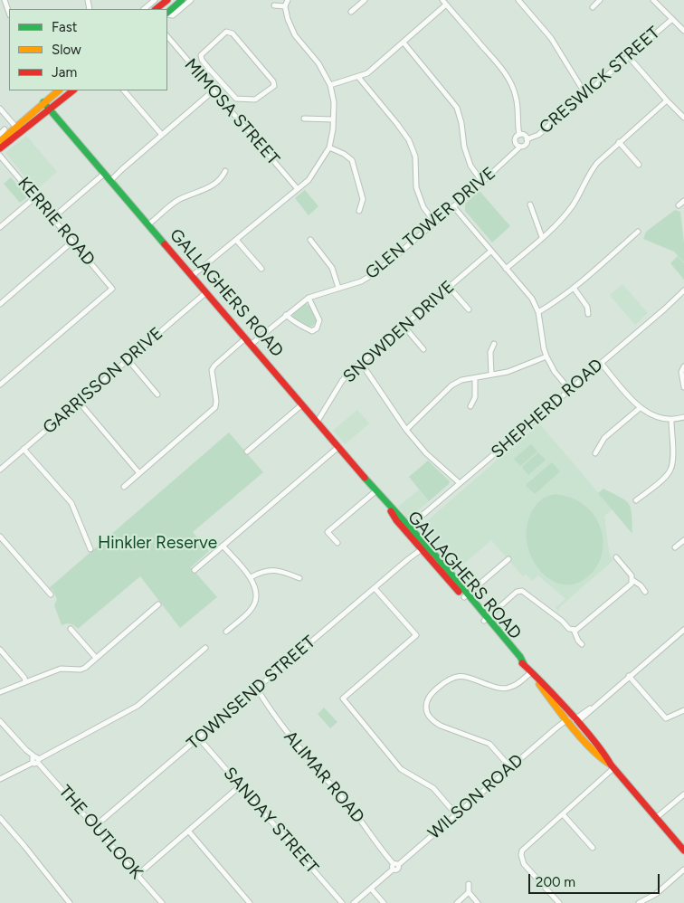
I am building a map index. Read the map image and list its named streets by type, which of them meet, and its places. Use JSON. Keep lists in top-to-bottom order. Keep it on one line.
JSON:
{"streets":{"street":["CRESWICK STREET","MIMOSA STREET","KERRIE ROAD","GLEN TOWER DRIVE","GALLAGHERS ROAD","SNOWDEN DRIVE","GARRISSON DRIVE","SHEPHERD ROAD","TOWNSEND STREET","ALIMAR ROAD","WILSON ROAD","SANDAY STREET","THE OUTLOOK"]},"crossings":[["CRESWICK STREET","GLEN TOWER DRIVE"],["GLEN TOWER DRIVE","GALLAGHERS ROAD"],["GALLAGHERS ROAD","SNOWDEN DRIVE"],["GALLAGHERS ROAD","GARRISSON DRIVE"],["GALLAGHERS ROAD","SHEPHERD ROAD"],["GALLAGHERS ROAD","TOWNSEND STREET"],["GALLAGHERS ROAD","WILSON ROAD"],["TOWNSEND STREET","ALIMAR ROAD"],["TOWNSEND STREET","SANDAY STREET"],["TOWNSEND STREET","THE OUTLOOK"],["ALIMAR ROAD","WILSON ROAD"]],"parks":["Hinkler Reserve"],"legend":["Fast","Slow","Jam"],"scale_bar":"200 m"}
